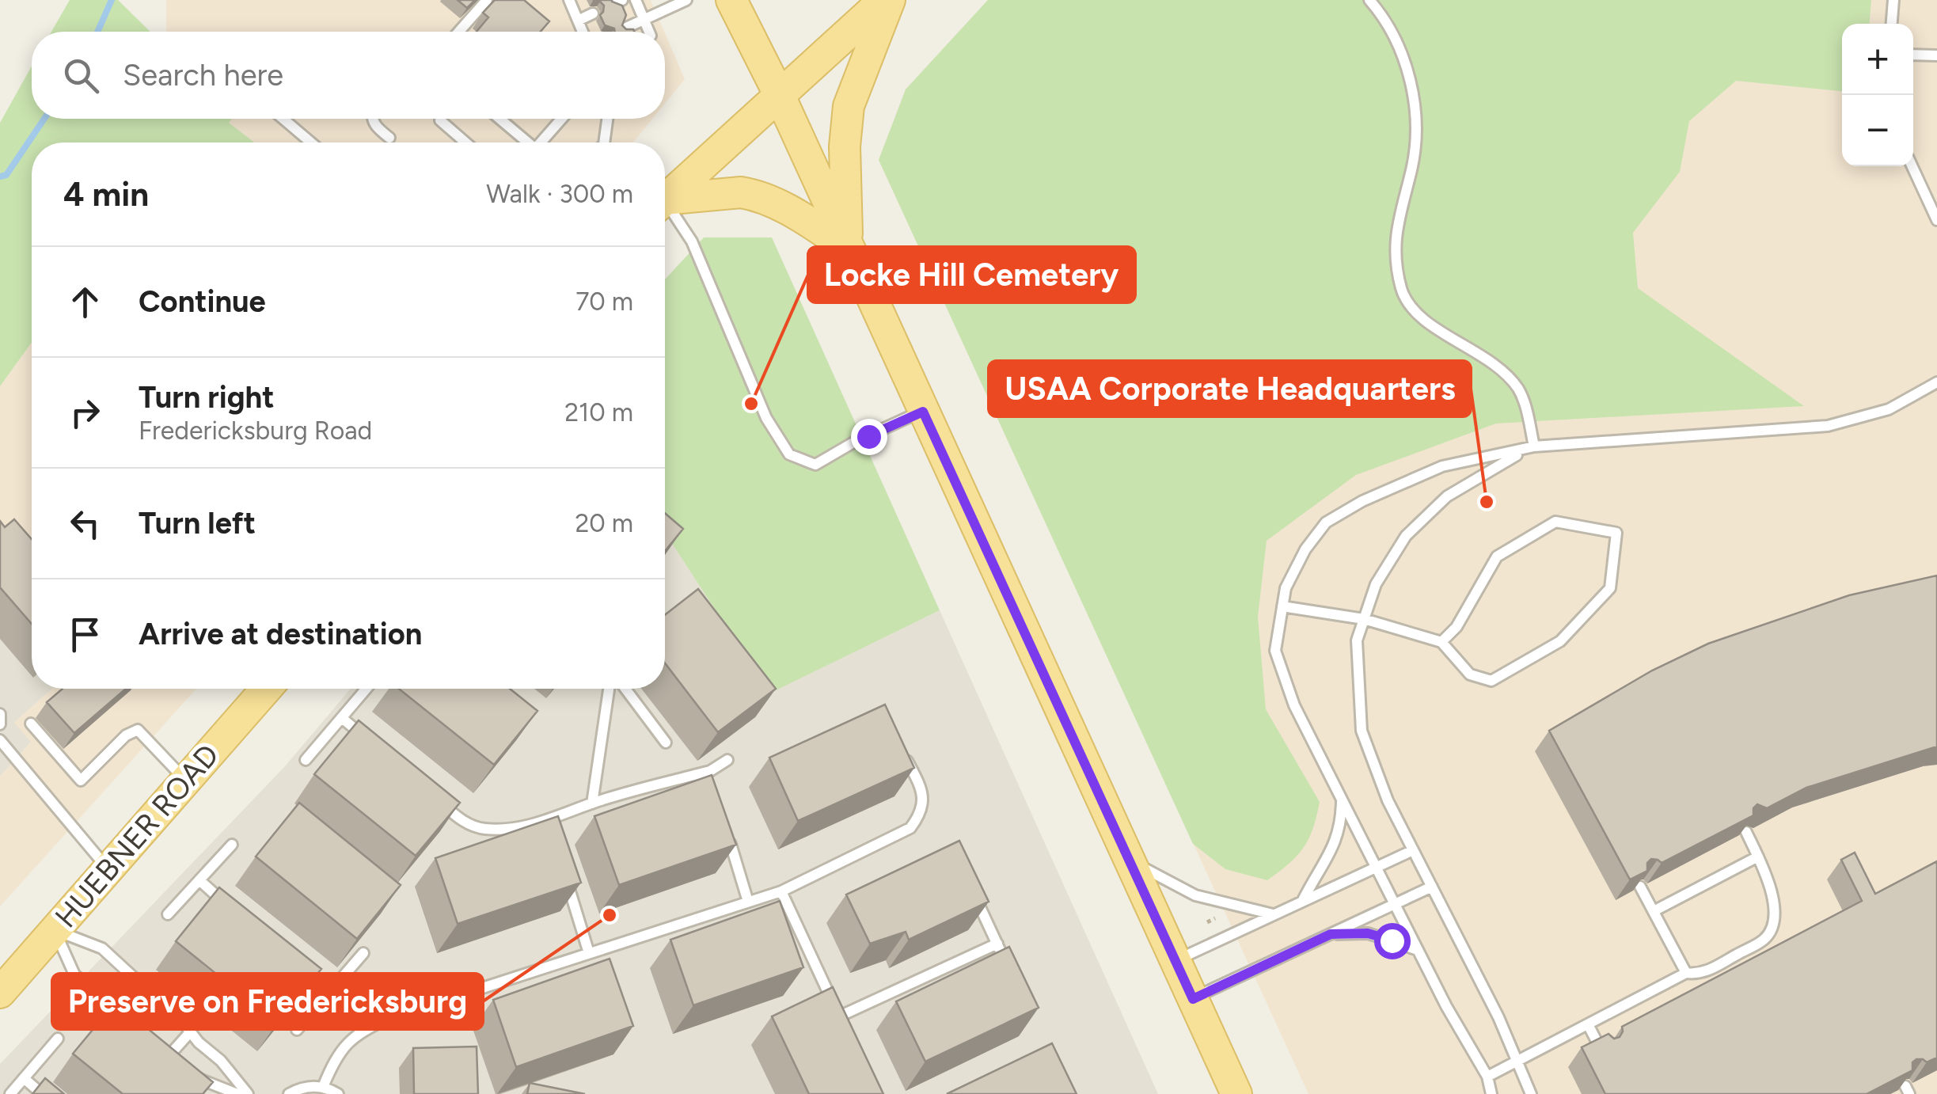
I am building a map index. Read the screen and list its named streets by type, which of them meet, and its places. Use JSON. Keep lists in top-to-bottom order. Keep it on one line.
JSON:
{"streets":{"main road":["HUEBNER ROAD"]},"places":["Locke Hill Cemetery","USAA Corporate Headquarters","Preserve on Fredericksburg"],"page":{"map_buttons":["+","−"],"search":"Search here","heading":["4 min","Walk · 300 m"],"list":[["Continue","70 m"],["Turn right","Fredericksburg Road","210 m"],["Turn left","20 m"],"Arrive at destination"]}}
